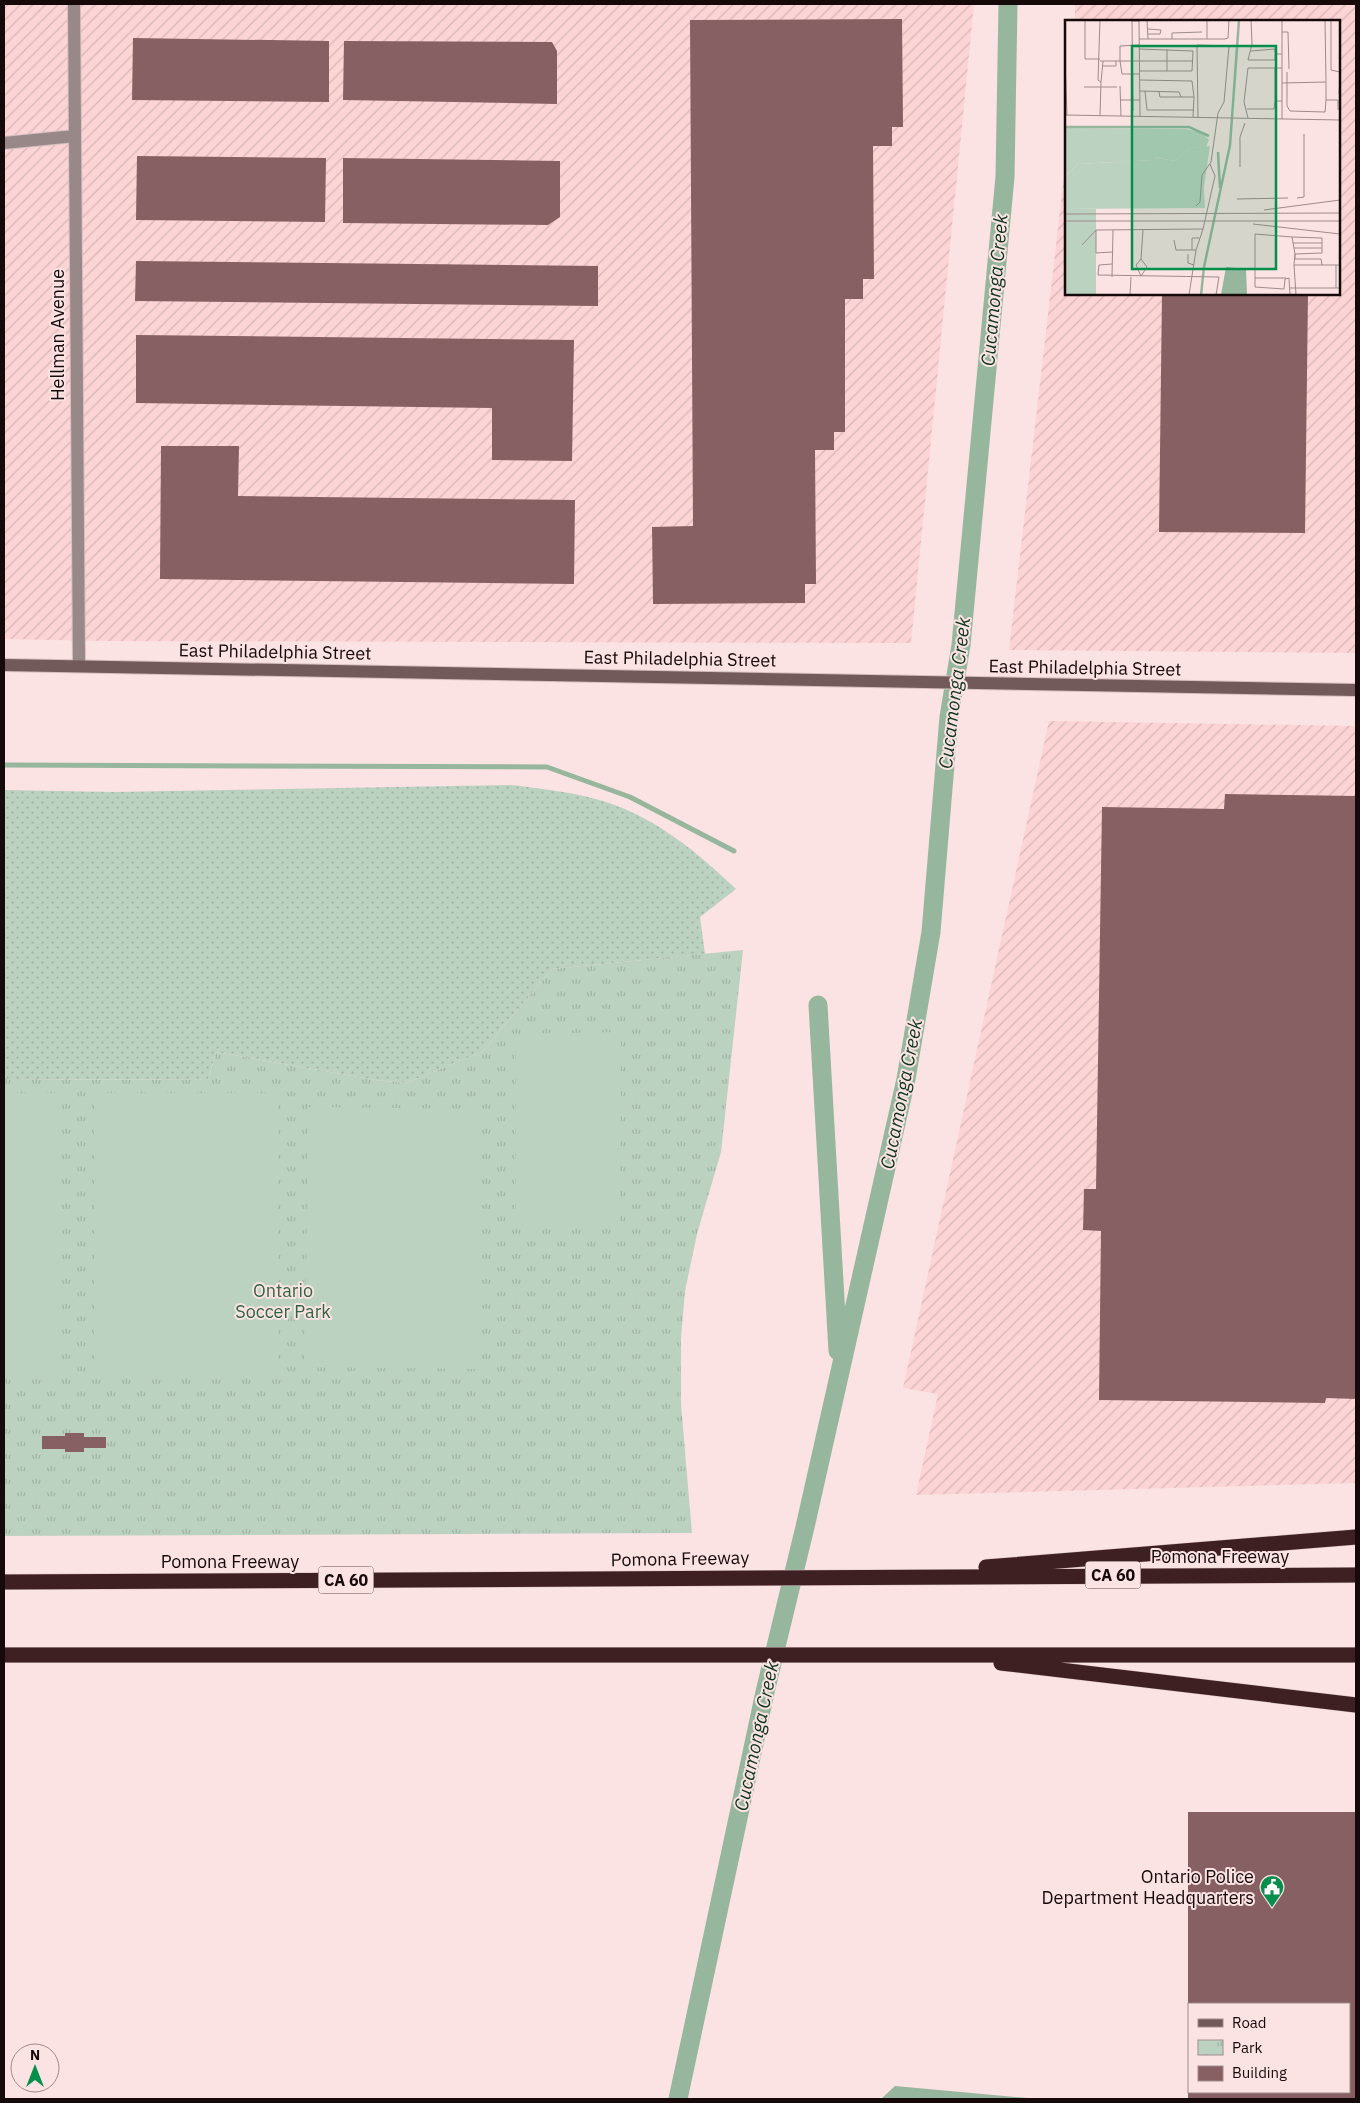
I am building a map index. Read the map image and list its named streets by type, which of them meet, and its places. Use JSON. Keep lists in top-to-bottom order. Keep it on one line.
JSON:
{"streets":{"highway":["Pomona Freeway","CA 60"],"street":["Hellman Avenue","East Philadelphia Street"]},"crossings":[["Hellman Avenue","East Philadelphia Street"]],"water":["Cucamonga Creek"],"parks":["Ontario Soccer Park"],"places":{"public building":["Ontario Police Department Headquarters"]},"legend":["Road","Park","Building"],"north":"top"}
